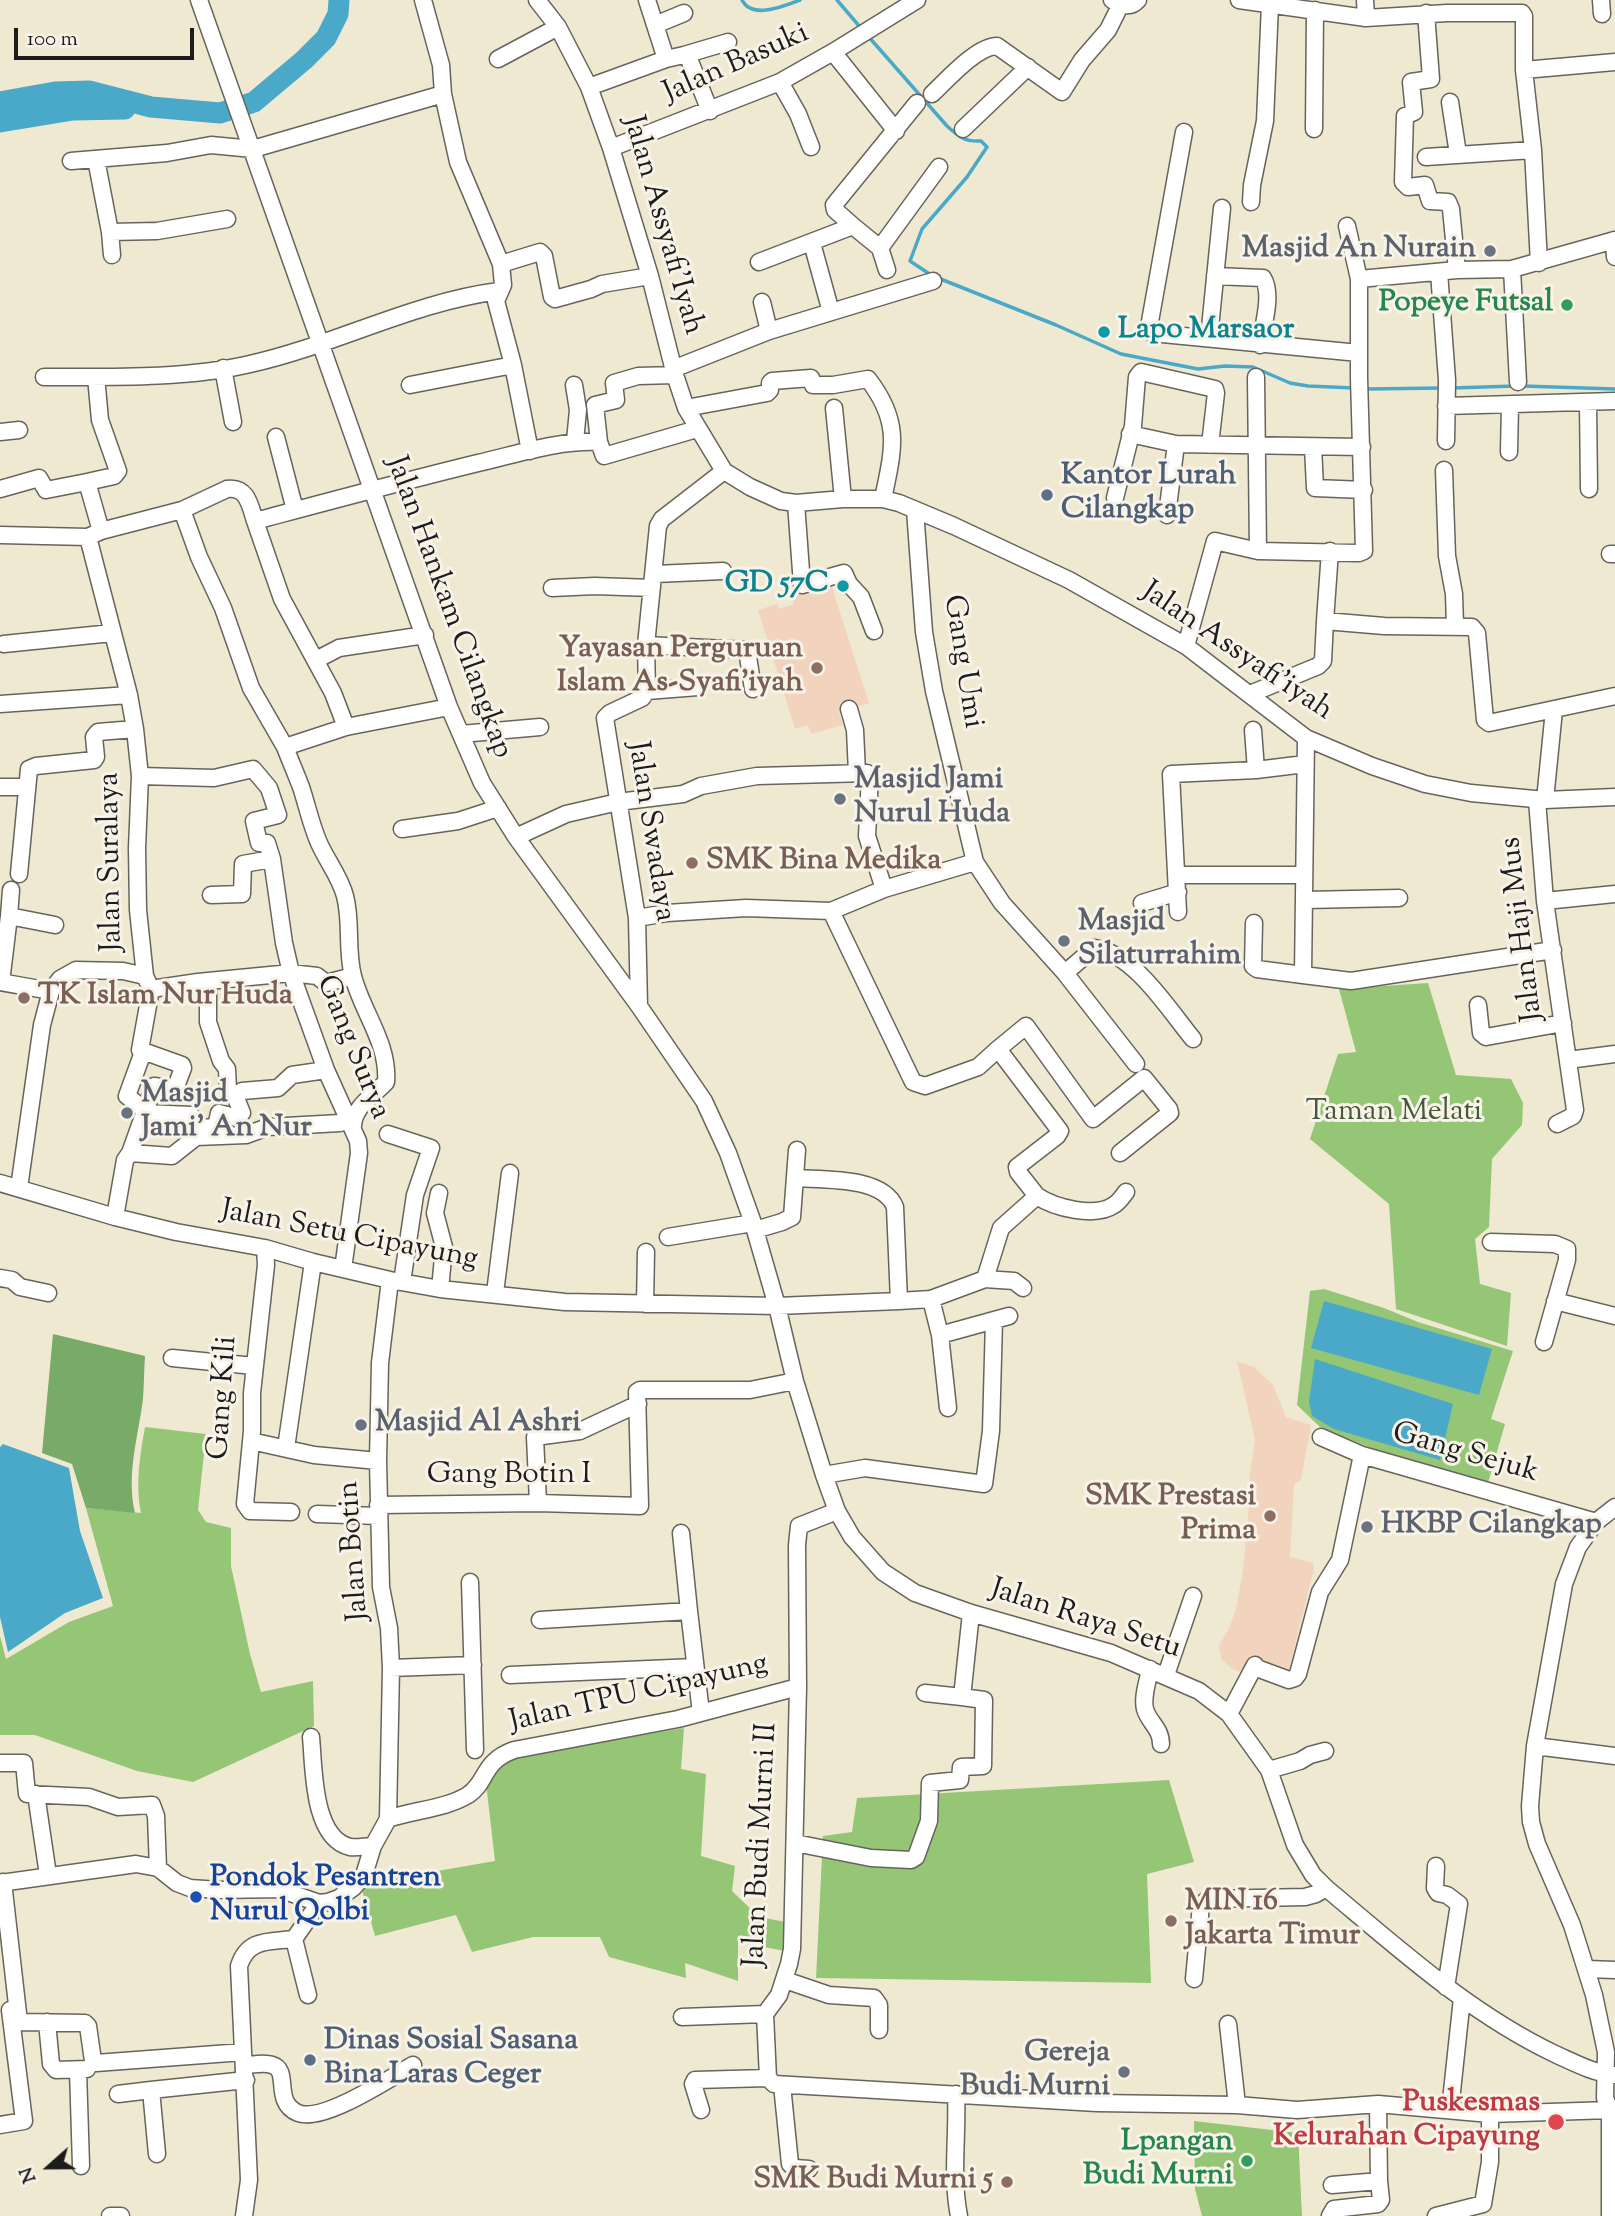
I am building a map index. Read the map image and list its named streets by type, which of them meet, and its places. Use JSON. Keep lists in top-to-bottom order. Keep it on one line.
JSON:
{"streets":{"street":["Jalan Basuki","Jalan Assyafi'Iyah","Jalan Hankam Cilangkap","Jalan Assyafi'iyah","Gang Umi","Jalan Swadaya","Jalan Suralaya","Jalan Haji Mus","Gang Surya","Jalan Setu Cipayung","Gang Kili","Gang Sejuk","Gang Botin I","Jalan Botin","Jalan Raya Setu","Jalan TPU Cipayung","Jalan Budi Murni II"]},"crossings":[["Jalan Basuki","Jalan Assyafi'Iyah"],["Jalan Assyafi'Iyah","Jalan Assyafi'iyah"],["Jalan Hankam Cilangkap","Jalan Swadaya"],["Jalan Hankam Cilangkap","Jalan Setu Cipayung"],["Jalan Hankam Cilangkap","Jalan Raya Setu"],["Jalan Assyafi'iyah","Gang Umi"],["Jalan Assyafi'iyah","Jalan Haji Mus"],["Gang Surya","Jalan Setu Cipayung"],["Jalan Setu Cipayung","Gang Kili"],["Jalan Setu Cipayung","Jalan Botin"],["Jalan Setu Cipayung","Jalan Raya Setu"],["Gang Botin I","Jalan Botin"],["Jalan Botin","Jalan TPU Cipayung"],["Jalan Raya Setu","Jalan TPU Cipayung"],["Jalan TPU Cipayung","Jalan Budi Murni II"]],"parks":["Taman Melati"],"places":["Masjid An Nurain","Popeye Futsal","Lapo Marsaor","Kantor Lurah Cilangkap","GD 57C","Yayasan Perguruan Islam As-Syafi'iyah","Masjid Jami Nurul Huda","SMK Bina Medika","Masjid Silaturrahim","TK Islam Nur Huda","Masjid Jami' An Nur","Masjid Al Ashri","SMK Prestasi Prima","HKBP Cilangkap","Pondok Pesantren Nurul Qolbi","MIN 16 Jakarta Timur","Dinas Sosial Sasana Bina Laras Ceger","Gereja Budi Murni","Puskesmas Kelurahan Cipayung","Lpangan Budi Murni","SMK Budi Murni 5"],"scale_bar":"100 m","north":"left"}
